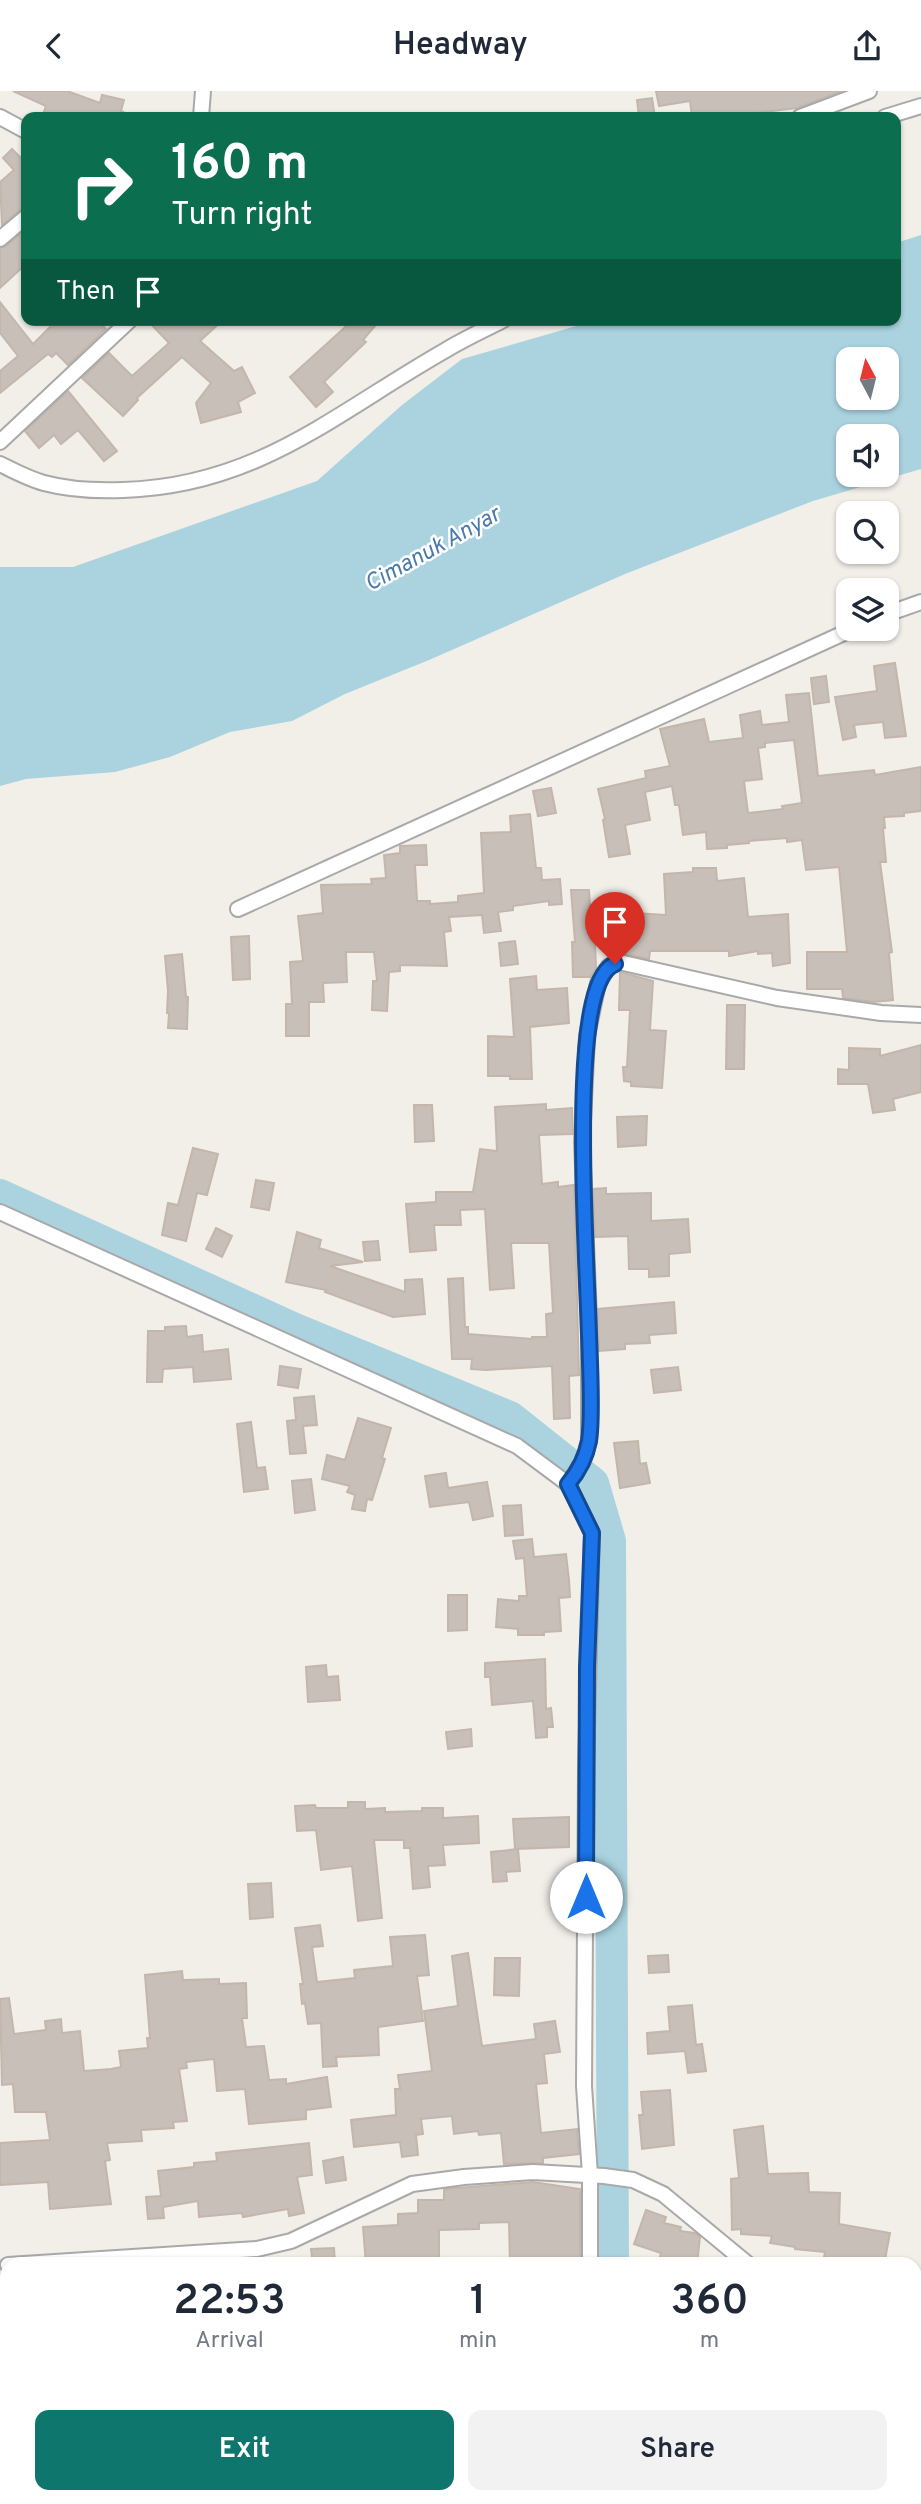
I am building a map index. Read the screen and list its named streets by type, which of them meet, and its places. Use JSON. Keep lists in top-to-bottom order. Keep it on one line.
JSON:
{"water":["Cimanuk Anyar"],"north":"top","page":{"header":"Headway","turn":["160 m","Turn right"],"then":"Then","eta":["22:53","Arrival","1","min","360","m"],"buttons":["Exit","Share"]}}
